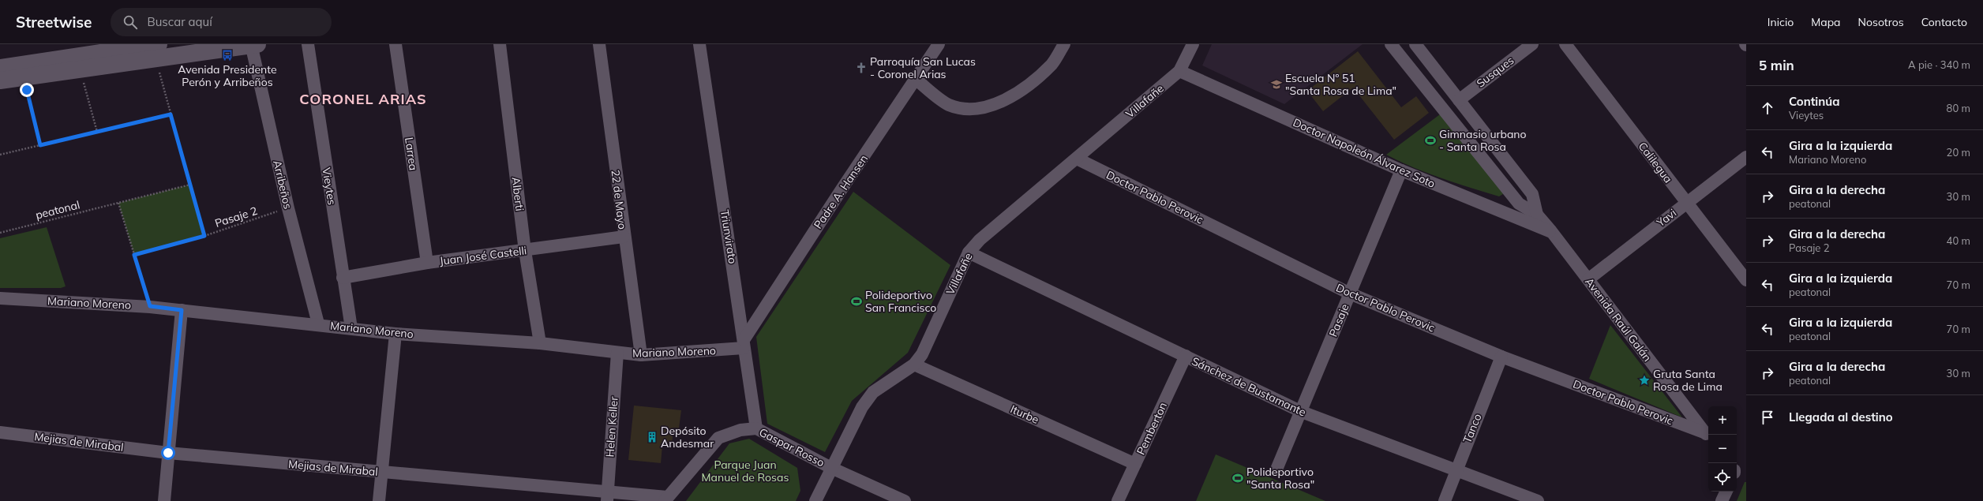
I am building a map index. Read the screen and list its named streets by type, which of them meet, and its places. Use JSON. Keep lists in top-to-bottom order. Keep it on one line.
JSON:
{"streets":{"street":["Susques","Villafañe","Doctor Napoleón Álvarez Soto","Larrea","Calilegua","Arribeños","Vieytes","Padre A. Hansen","Alberti","Doctor Pablo Perovic","22 de Mayo","Yavi","Triunvirato","Juan José Castelli","Mariano Moreno","Avenida Raúl Galán","Pasaje","Sánchez de Bustamante","Iturbe","Helen Keller","Pemberton","Tanco","Mejias de Mirabal","Gaspar Rosso"],"path":["peatonal","Pasaje 2"]},"crossings":[["Susques","Avenida Raúl Galán"],["Villafañe","Doctor Napoleón Álvarez Soto"],["Villafañe","Doctor Pablo Perovic"],["Villafañe","Sánchez de Bustamante"],["Villafañe","Iturbe"],["Villafañe","Gaspar Rosso"],["Doctor Napoleón Álvarez Soto","Avenida Raúl Galán"],["Doctor Napoleón Álvarez Soto","Pasaje"],["Larrea","Juan José Castelli"],["Calilegua","Yavi"],["Arribeños","Pasaje 2"],["Arribeños","Mariano Moreno"],["Vieytes","Juan José Castelli"],["Vieytes","Mariano Moreno"],["Padre A. Hansen","Triunvirato"],["Padre A. Hansen","Mariano Moreno"],["Alberti","Juan José Castelli"],["Alberti","Mariano Moreno"],["Doctor Pablo Perovic","Avenida Raúl Galán"],["Doctor Pablo Perovic","Pasaje"],["Doctor Pablo Perovic","Tanco"],["22 de Mayo","Juan José Castelli"],["22 de Mayo","Mariano Moreno"],["Yavi","Avenida Raúl Galán"],["Triunvirato","Mariano Moreno"],["Triunvirato","Gaspar Rosso"],["Mariano Moreno","Helen Keller"],["Pasaje","Sánchez de Bustamante"],["Sánchez de Bustamante","Pemberton"],["Sánchez de Bustamante","Tanco"],["Iturbe","Pemberton"],["Helen Keller","Mejias de Mirabal"],["Mejias de Mirabal","Gaspar Rosso"]],"districts":["CORONEL ARIAS"],"parks":["Parque Juan Manuel de Rosas"],"places":{"bus stop":["Avenida Presidente Perón y Arribeños"],"church":["Parroquía San Lucas - Coronel Arias"],"school or university":["Escuela Nº 51 \"Santa Rosa de Lima\""],"sports":["Gimnasio urbano - Santa Rosa","Polideportivo San Francisco","Polideportivo \"Santa Rosa\""],"place":["Gruta Santa Rosa de Lima"],"building":["Depósito Andesmar"]},"page":{"header":"Streetwise","search":"Buscar aquí","nav":["Inicio","Mapa","Nosotros","Contacto"],"heading":["5 min","A pie · 340 m"],"list":[["Continúa","Vieytes","80 m"],["Gira a la izquierda","Mariano Moreno","20 m"],["Gira a la derecha","peatonal","30 m"],["Gira a la derecha","Pasaje 2","40 m"],["Gira a la izquierda","peatonal","70 m"],["Gira a la izquierda","peatonal","70 m"],["Gira a la derecha","peatonal","30 m"],"Llegada al destino"],"map_buttons":["+","−"]}}
